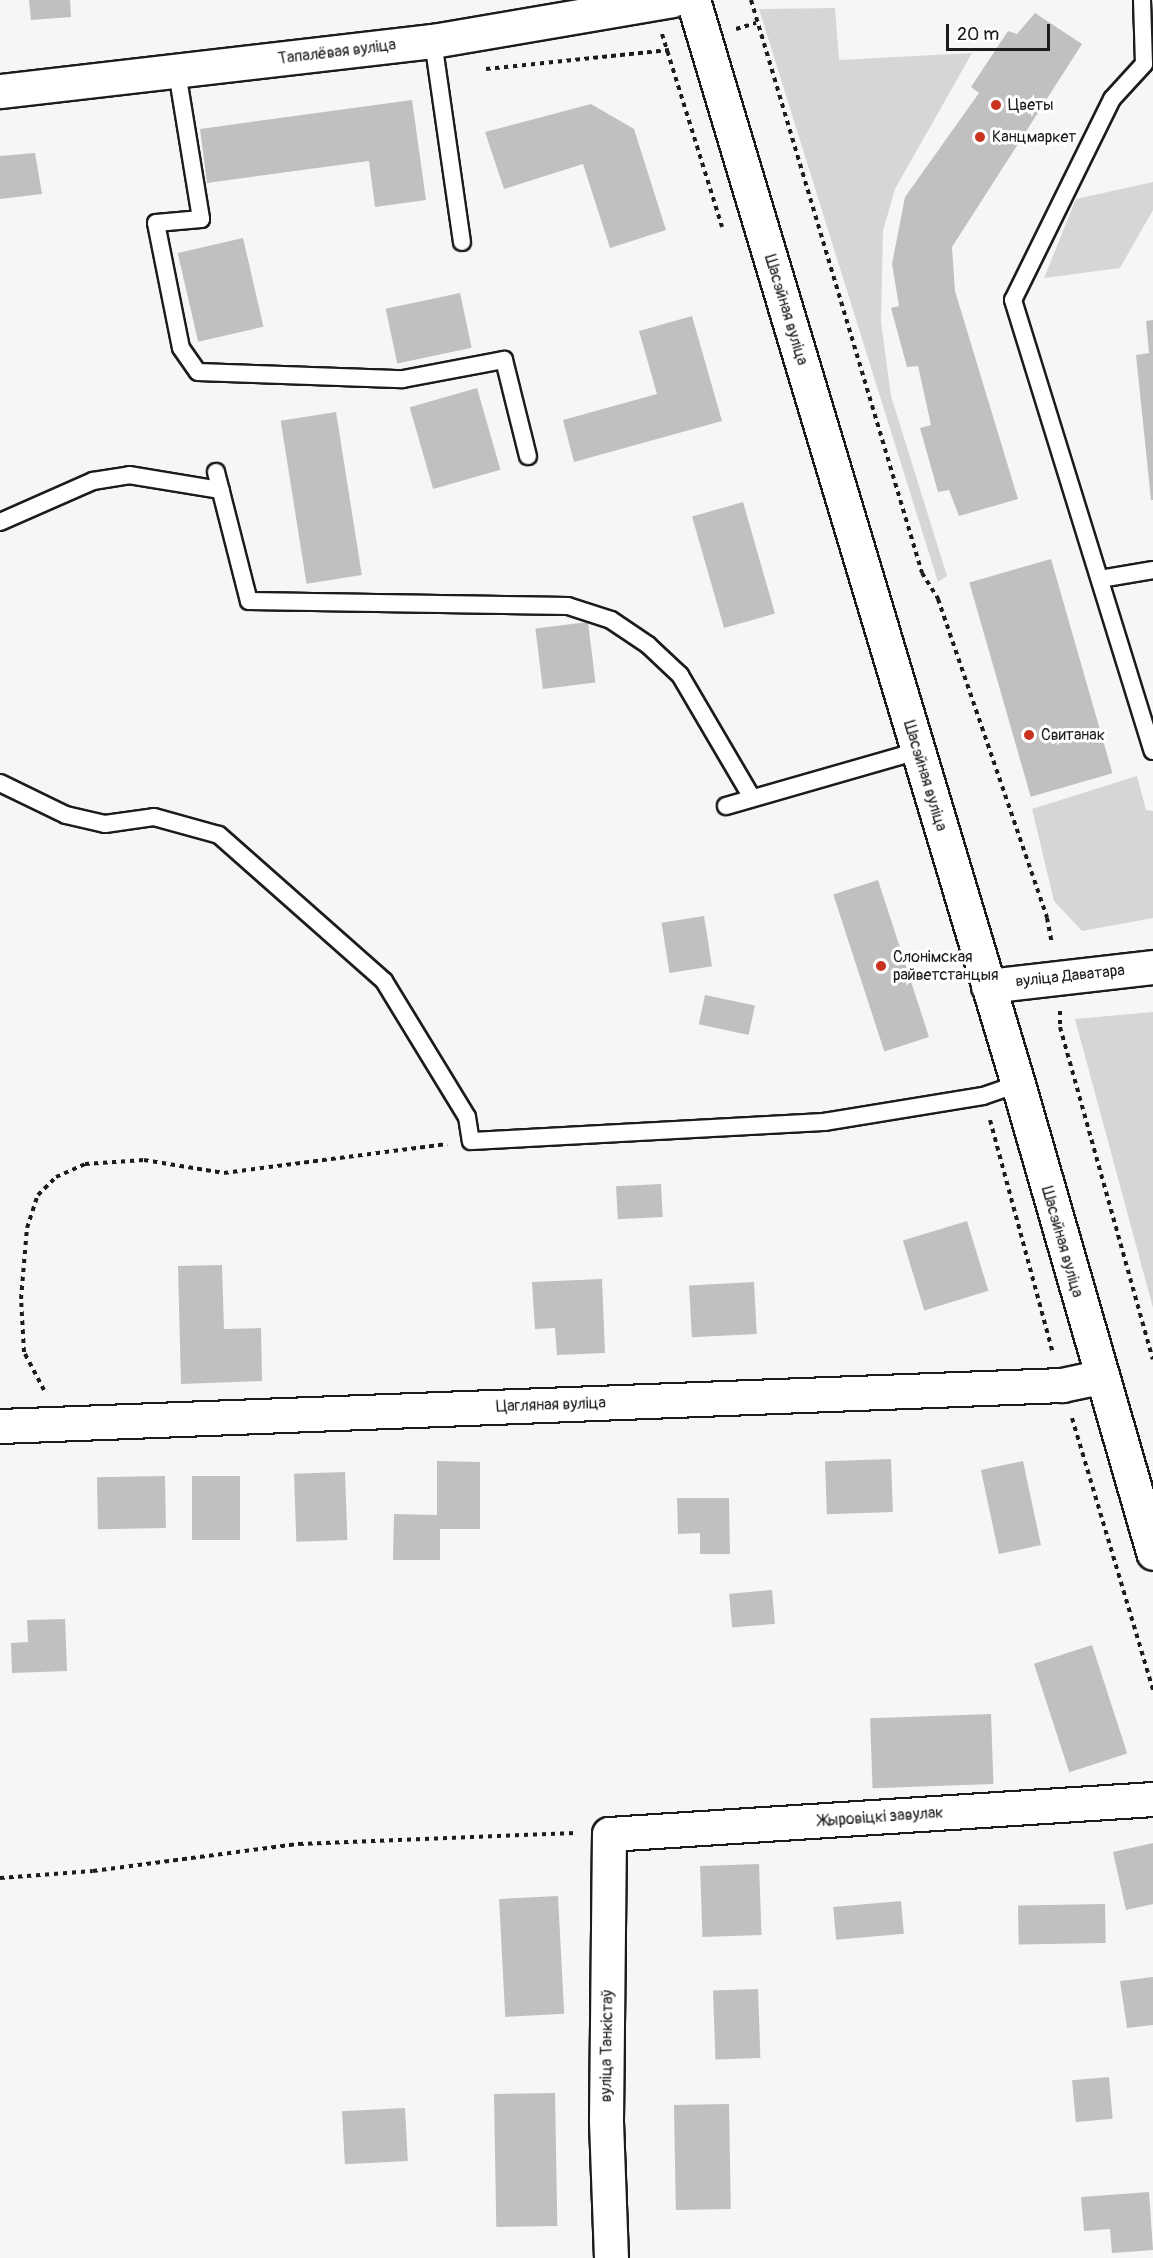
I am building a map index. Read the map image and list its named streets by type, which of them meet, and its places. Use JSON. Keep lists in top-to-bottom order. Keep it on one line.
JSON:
{"streets":{"main road":["Тапалёвая вуліца","Шасэйная вуліца","вуліца Даватара","Цагляная вуліца","Жыровіцкі завулак","вуліца Танкістаў"]},"crossings":[["Шасэйная вуліца","вуліца Даватара"],["Шасэйная вуліца","Цагляная вуліца"],["Жыровіцкі завулак","вуліца Танкістаў"]],"places":["Цветы","Канцмаркет","Свитанак","Слонімская райветстанцыя"],"scale_bar":"20 m"}
